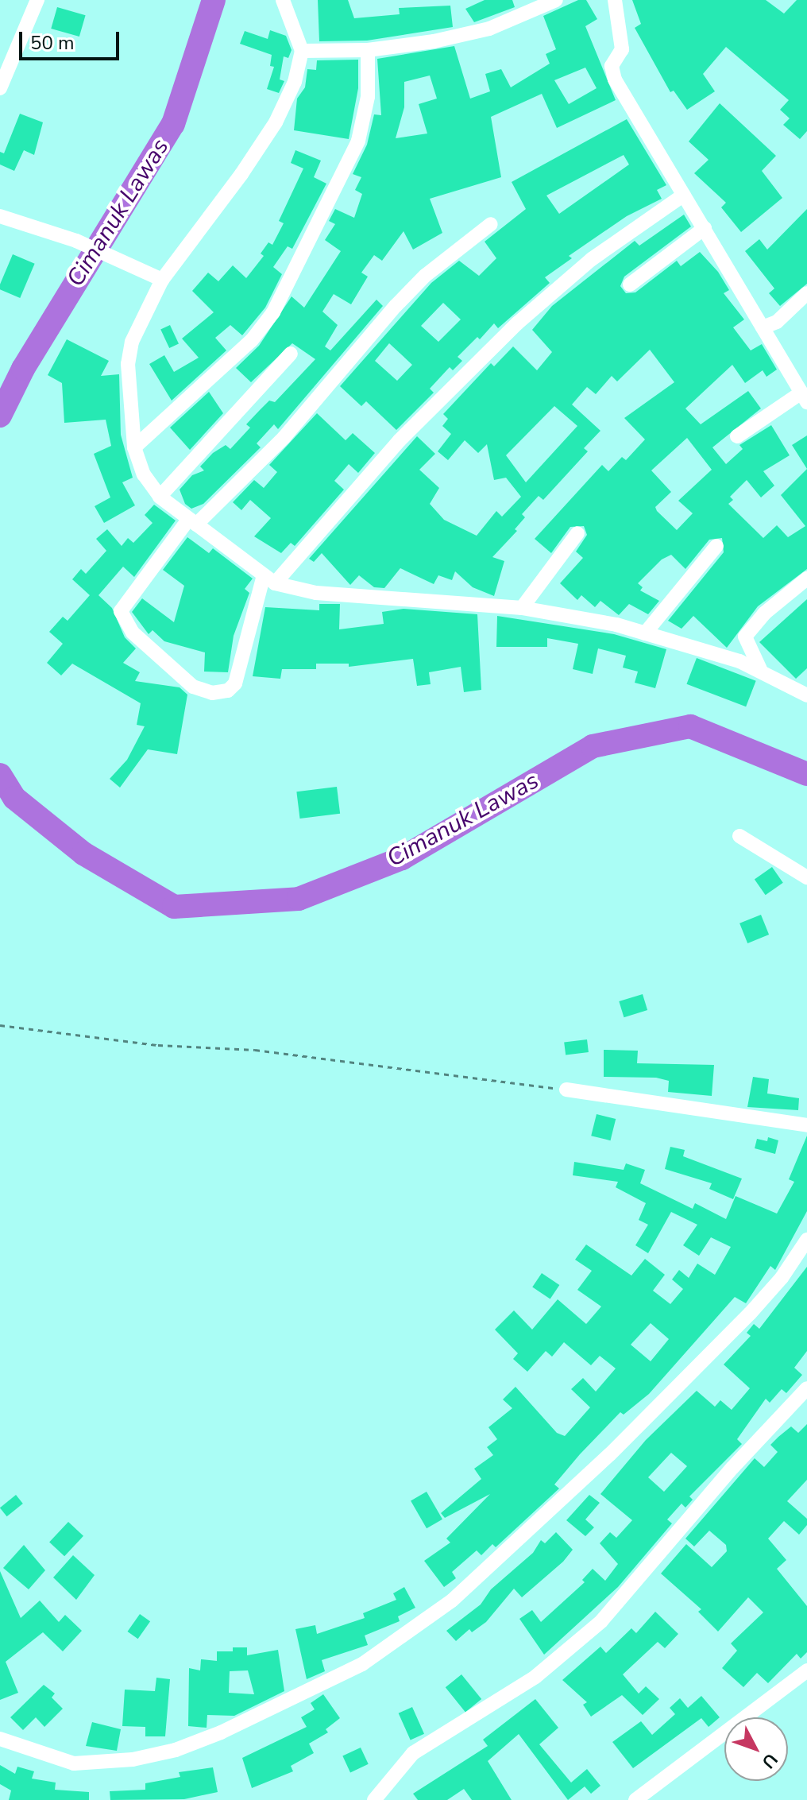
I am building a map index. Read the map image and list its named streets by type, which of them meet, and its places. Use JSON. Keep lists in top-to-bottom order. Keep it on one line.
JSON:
{"water":["Cimanuk Lawas"],"scale_bar":"50 m","north":"bottom right"}
